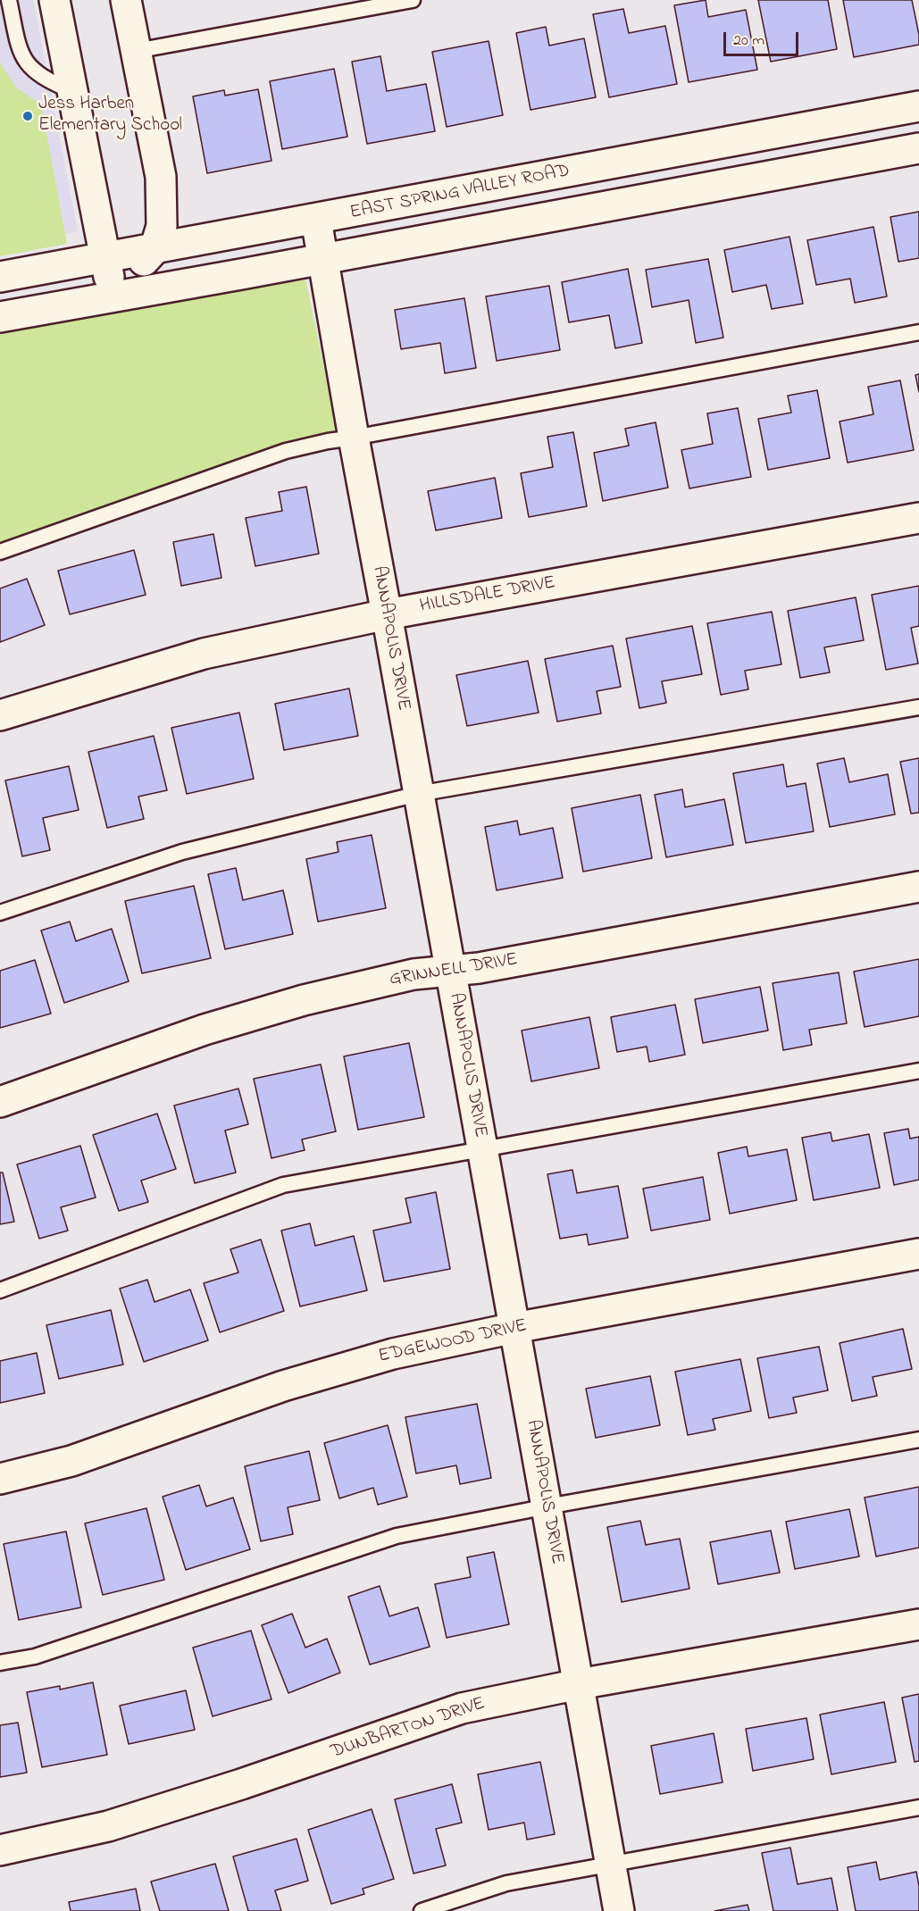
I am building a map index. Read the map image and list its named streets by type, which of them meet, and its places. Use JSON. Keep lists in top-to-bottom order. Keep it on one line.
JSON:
{"streets":{"street":["EAST SPRING VALLEY ROAD","HILLSDALE DRIVE","ANNAPOLIS DRIVE","GRINNELL DRIVE","EDGEWOOD DRIVE","DUNBARTON DRIVE"]},"crossings":[["EAST SPRING VALLEY ROAD","ANNAPOLIS DRIVE"],["HILLSDALE DRIVE","ANNAPOLIS DRIVE"],["ANNAPOLIS DRIVE","GRINNELL DRIVE"],["ANNAPOLIS DRIVE","EDGEWOOD DRIVE"],["ANNAPOLIS DRIVE","DUNBARTON DRIVE"]],"places":["Jess Harben Elementary School"],"scale_bar":"20 m"}
